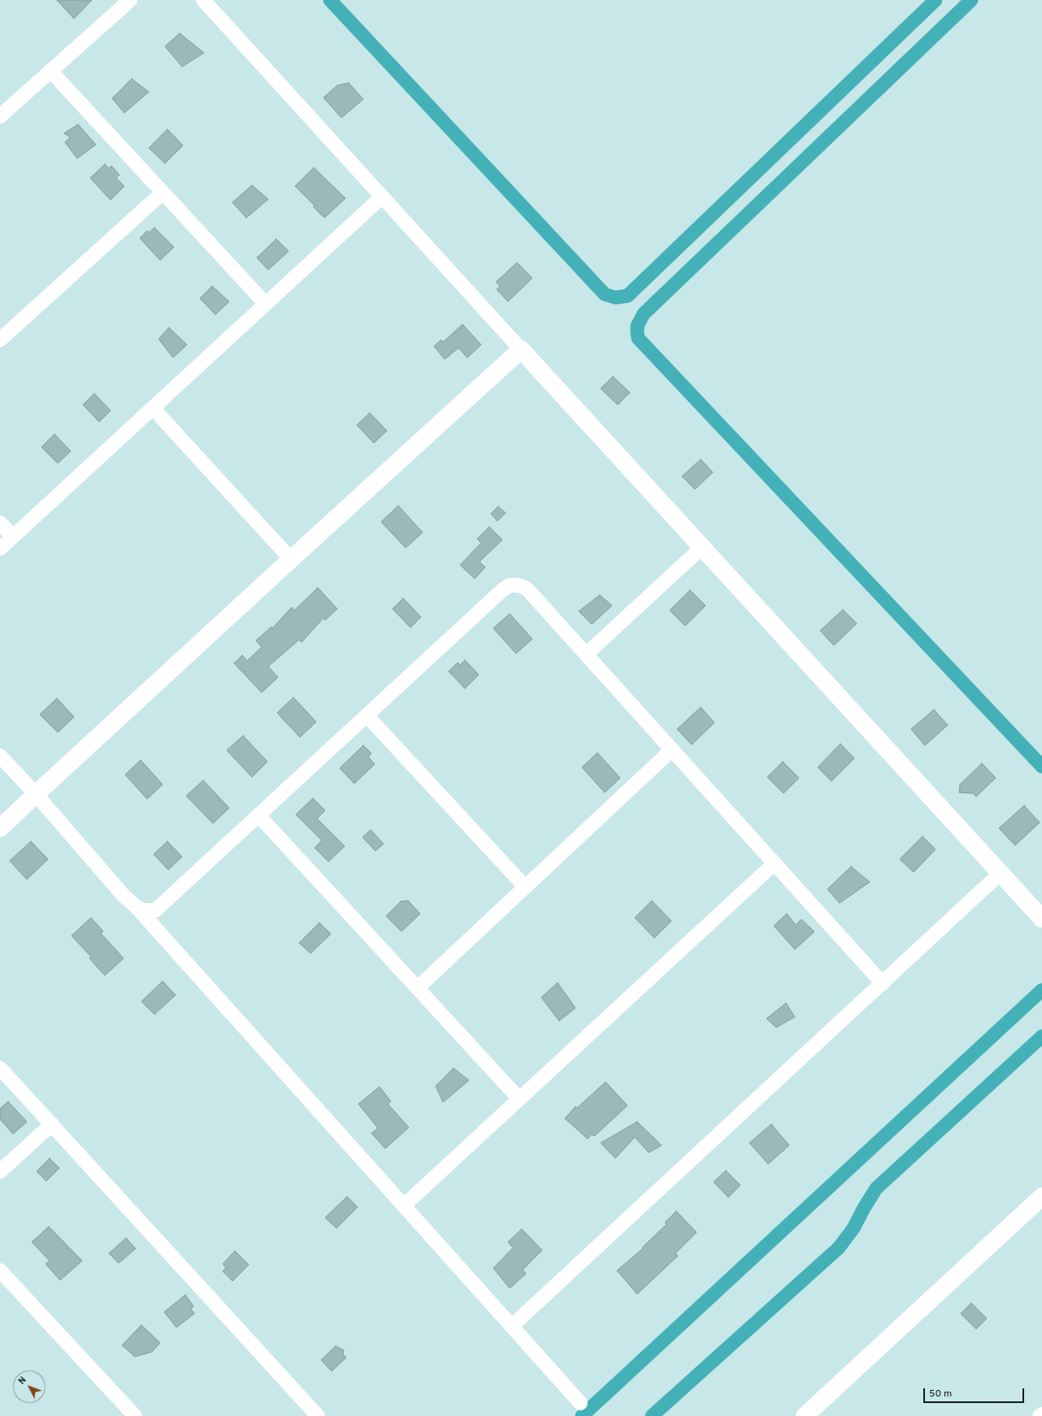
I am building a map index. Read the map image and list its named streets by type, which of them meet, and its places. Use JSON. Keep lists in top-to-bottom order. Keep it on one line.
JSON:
{"scale_bar":"50 m","north":"top left"}
